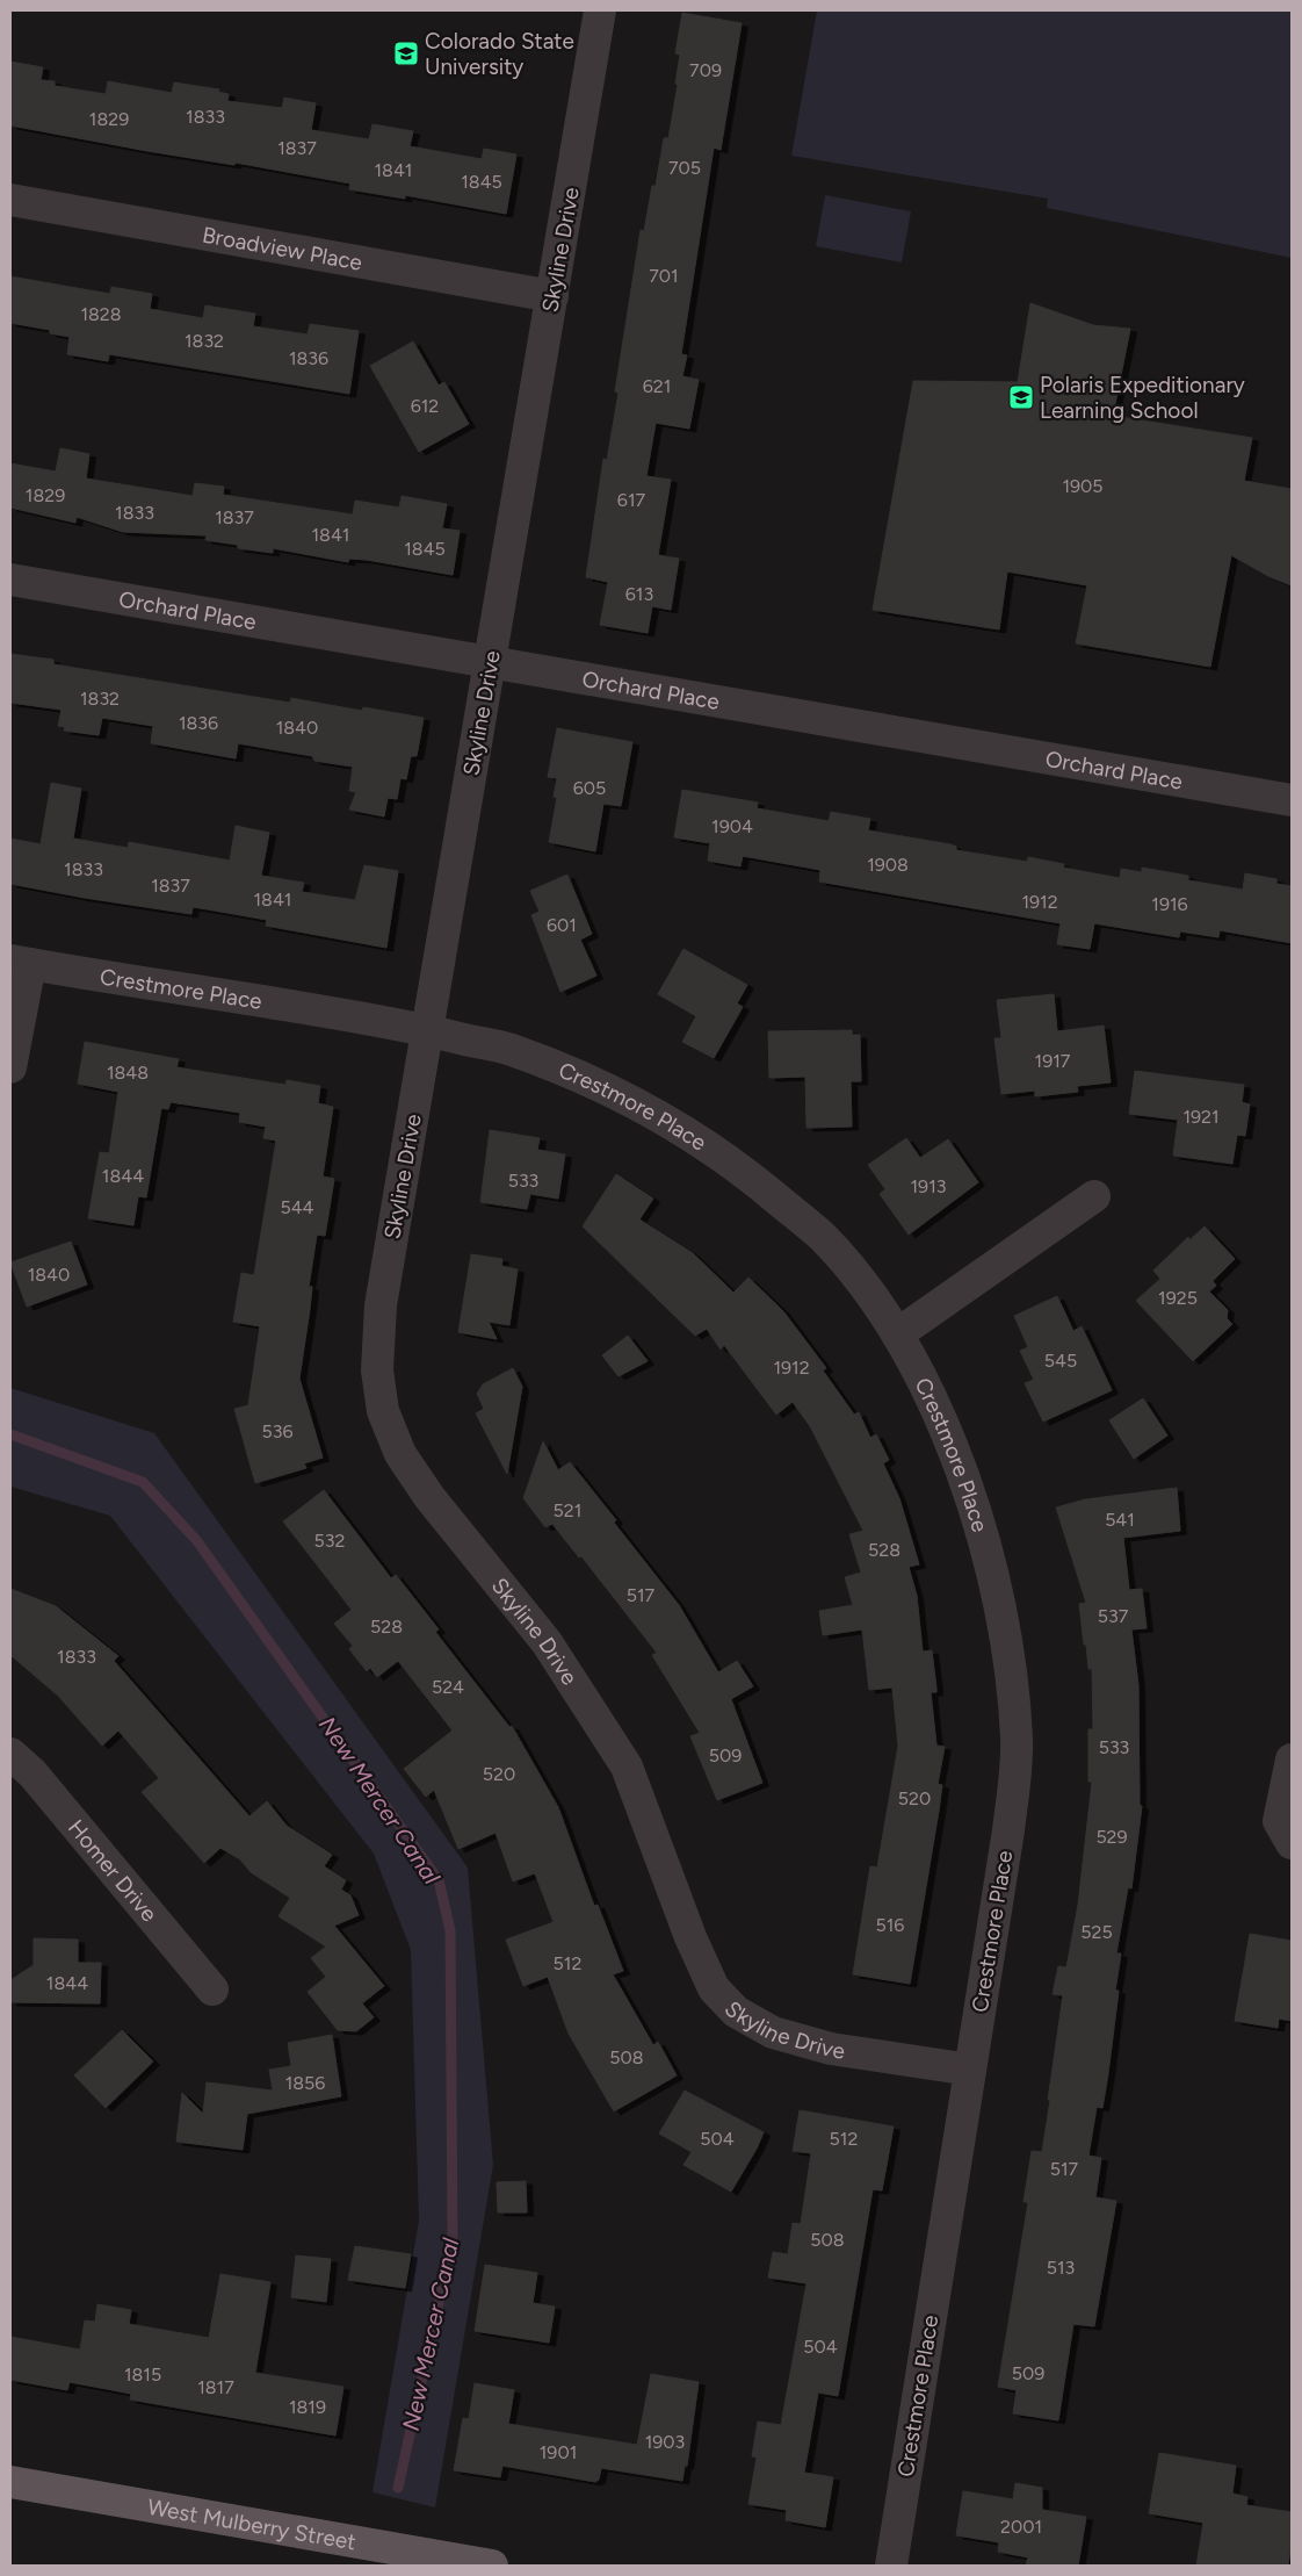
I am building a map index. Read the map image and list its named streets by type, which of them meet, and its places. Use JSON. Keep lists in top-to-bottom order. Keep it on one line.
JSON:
{"streets":{"main road":["West Mulberry Street"],"street":["Broadview Place","Skyline Drive","Orchard Place","Crestmore Place","Homer Drive"]},"crossings":[["Broadview Place","Skyline Drive"],["Skyline Drive","Orchard Place"],["Skyline Drive","Crestmore Place"]],"water":["New Mercer Canal"],"places":{"school or university":["Colorado State University","Polaris Expeditionary Learning School"]},"house_numbers":["709","1833","1829","1837","705","1841","1845","701","1828","1832","1836","621","612","1905","1829","617","1833","1837","1841","1845","613","1832","1836","1840","605","1904","1908","1833","1837","1841","1912","1916","601","1917","1848","1921","1844","533","1913","544","1840","1925","545","1912","536","521","541","532","528","517","537","528","1833","524","533","509","520","520","529","516","525","512","1844","508","1856","504","512","517","508","513","504","509","1815","1817","1819","1903","1901","2001"]}
